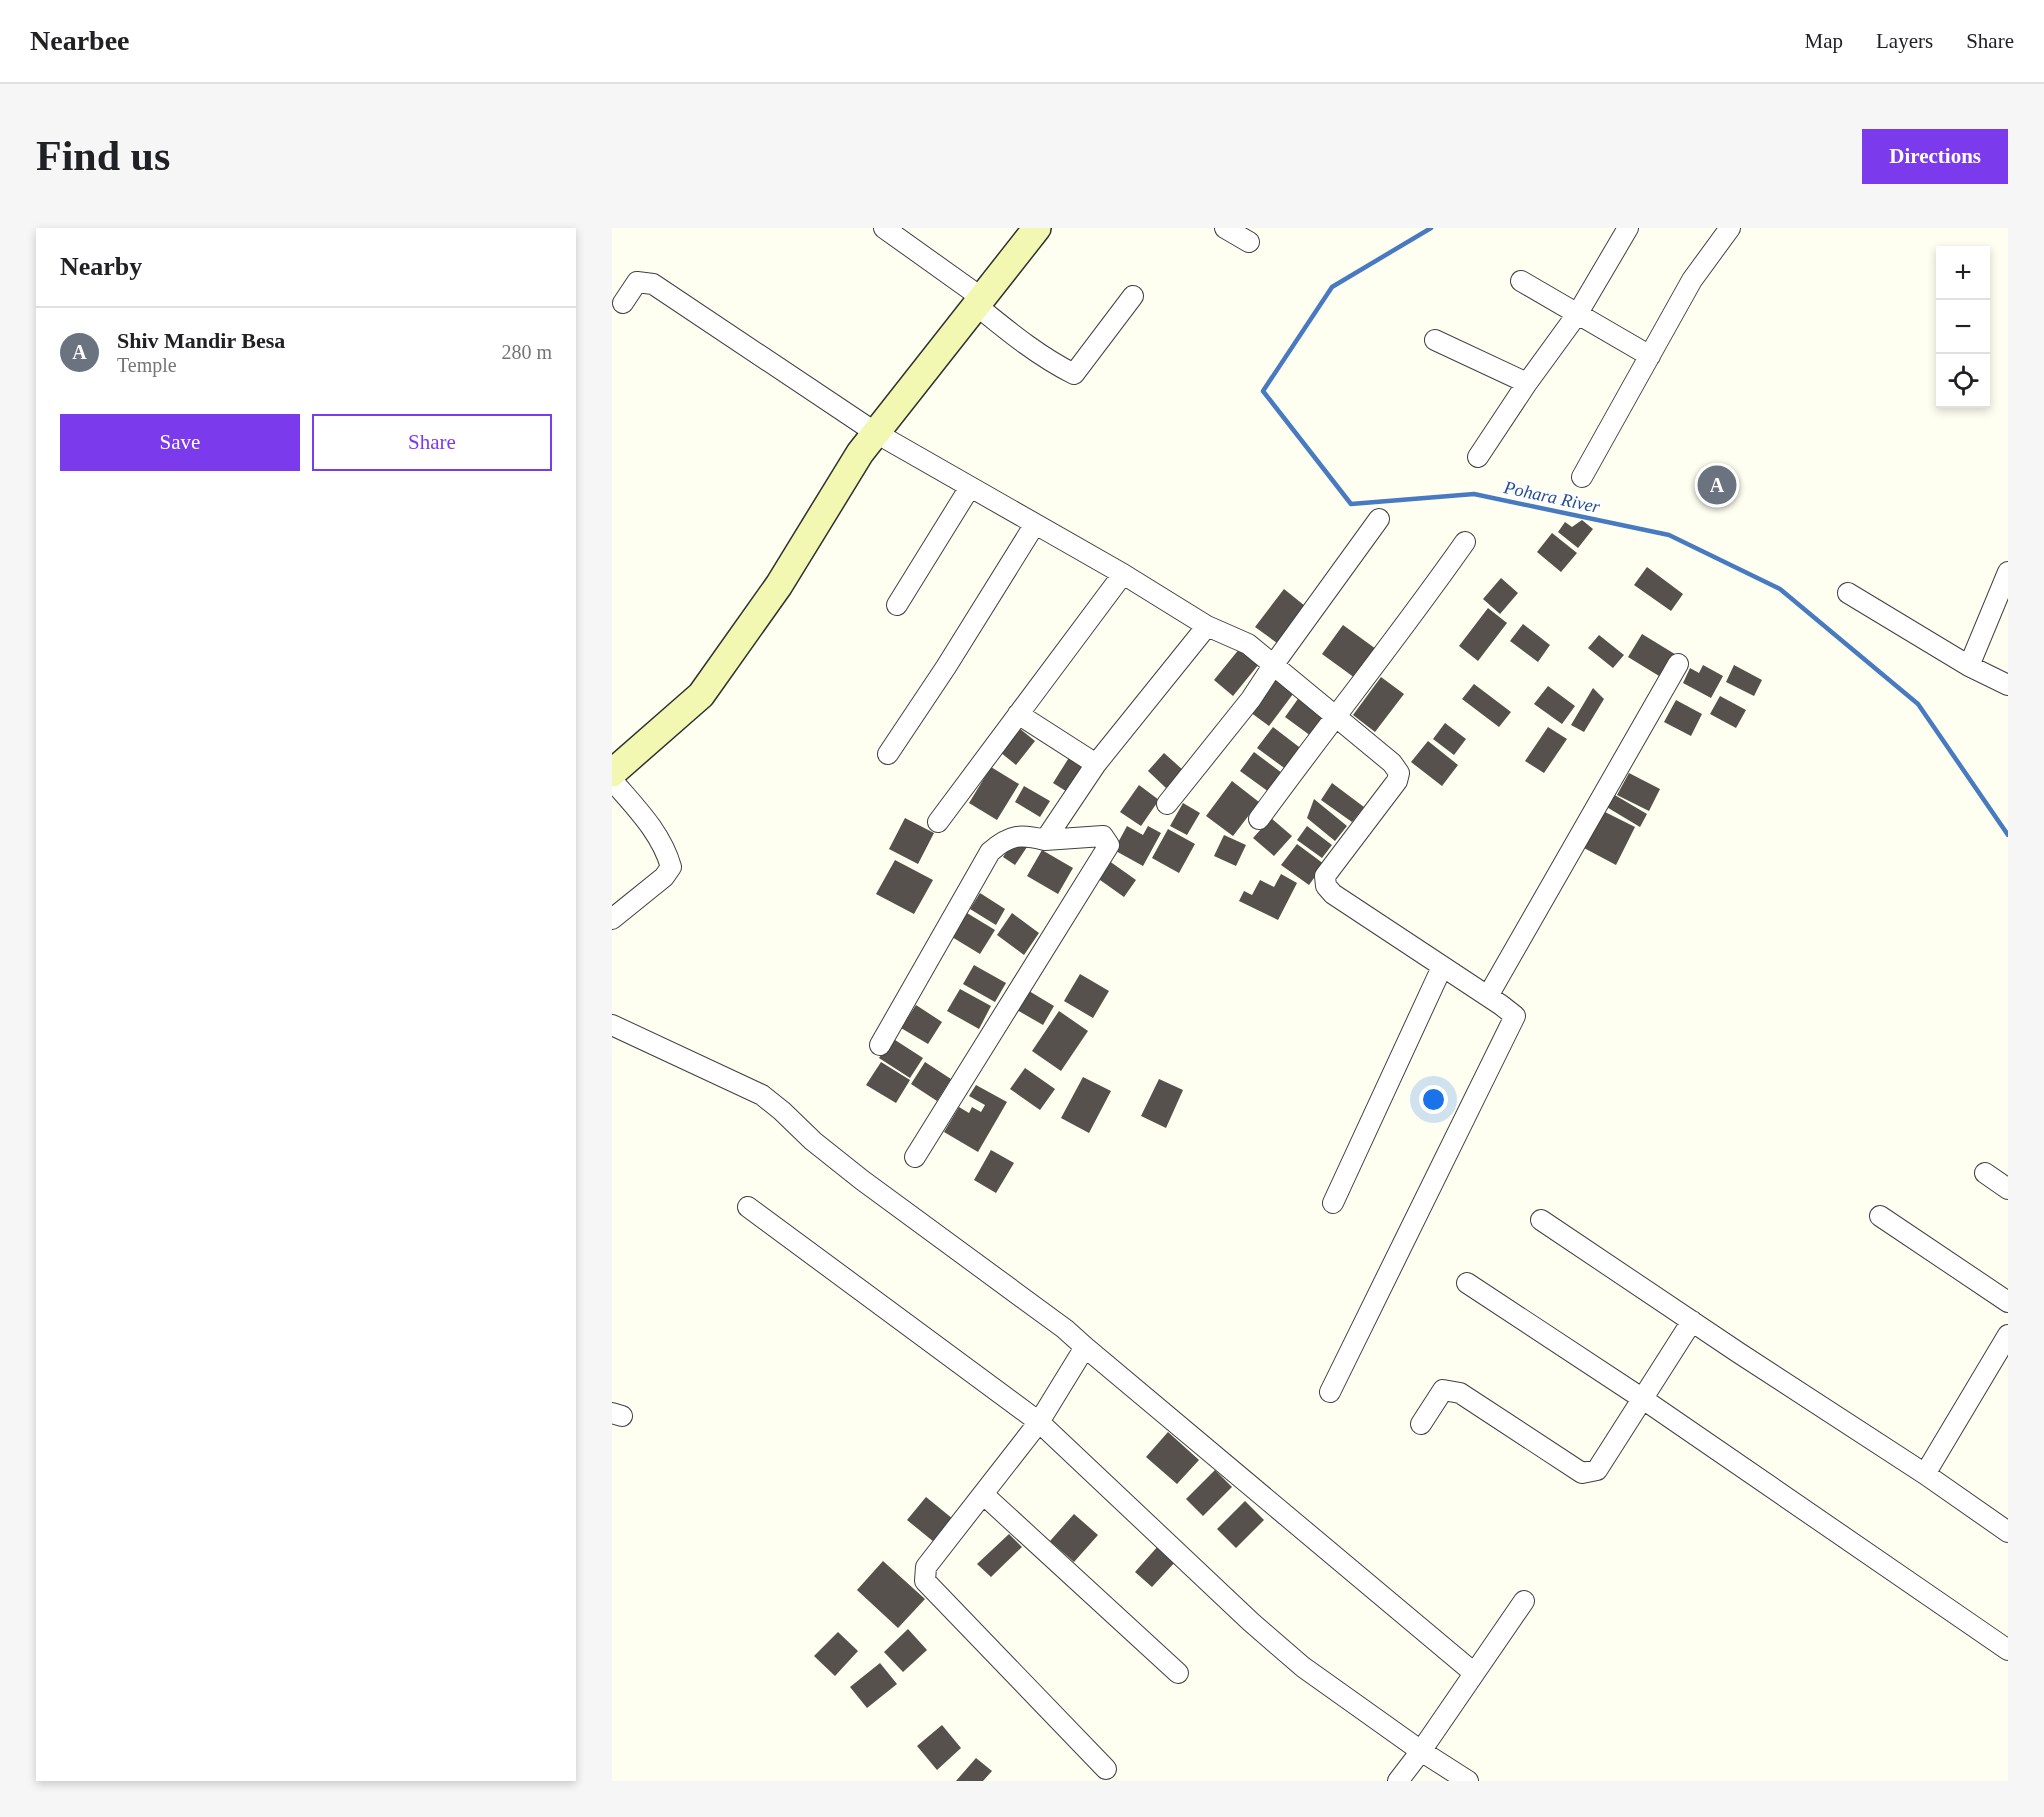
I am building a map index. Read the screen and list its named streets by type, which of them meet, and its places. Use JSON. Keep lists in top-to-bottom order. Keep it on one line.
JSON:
{"water":["Pohara River"],"page":{"header":"Nearbee","nav":["Map","Layers","Share"],"buttons":["Directions",["Save","Share"]],"title":"Find us","heading":"Nearby","map_buttons":["+","−"],"list":[{"mark":"A","name":"Shiv Mandir Besa","note":"Temple","value":"280 m"}],"pins":"A"}}
